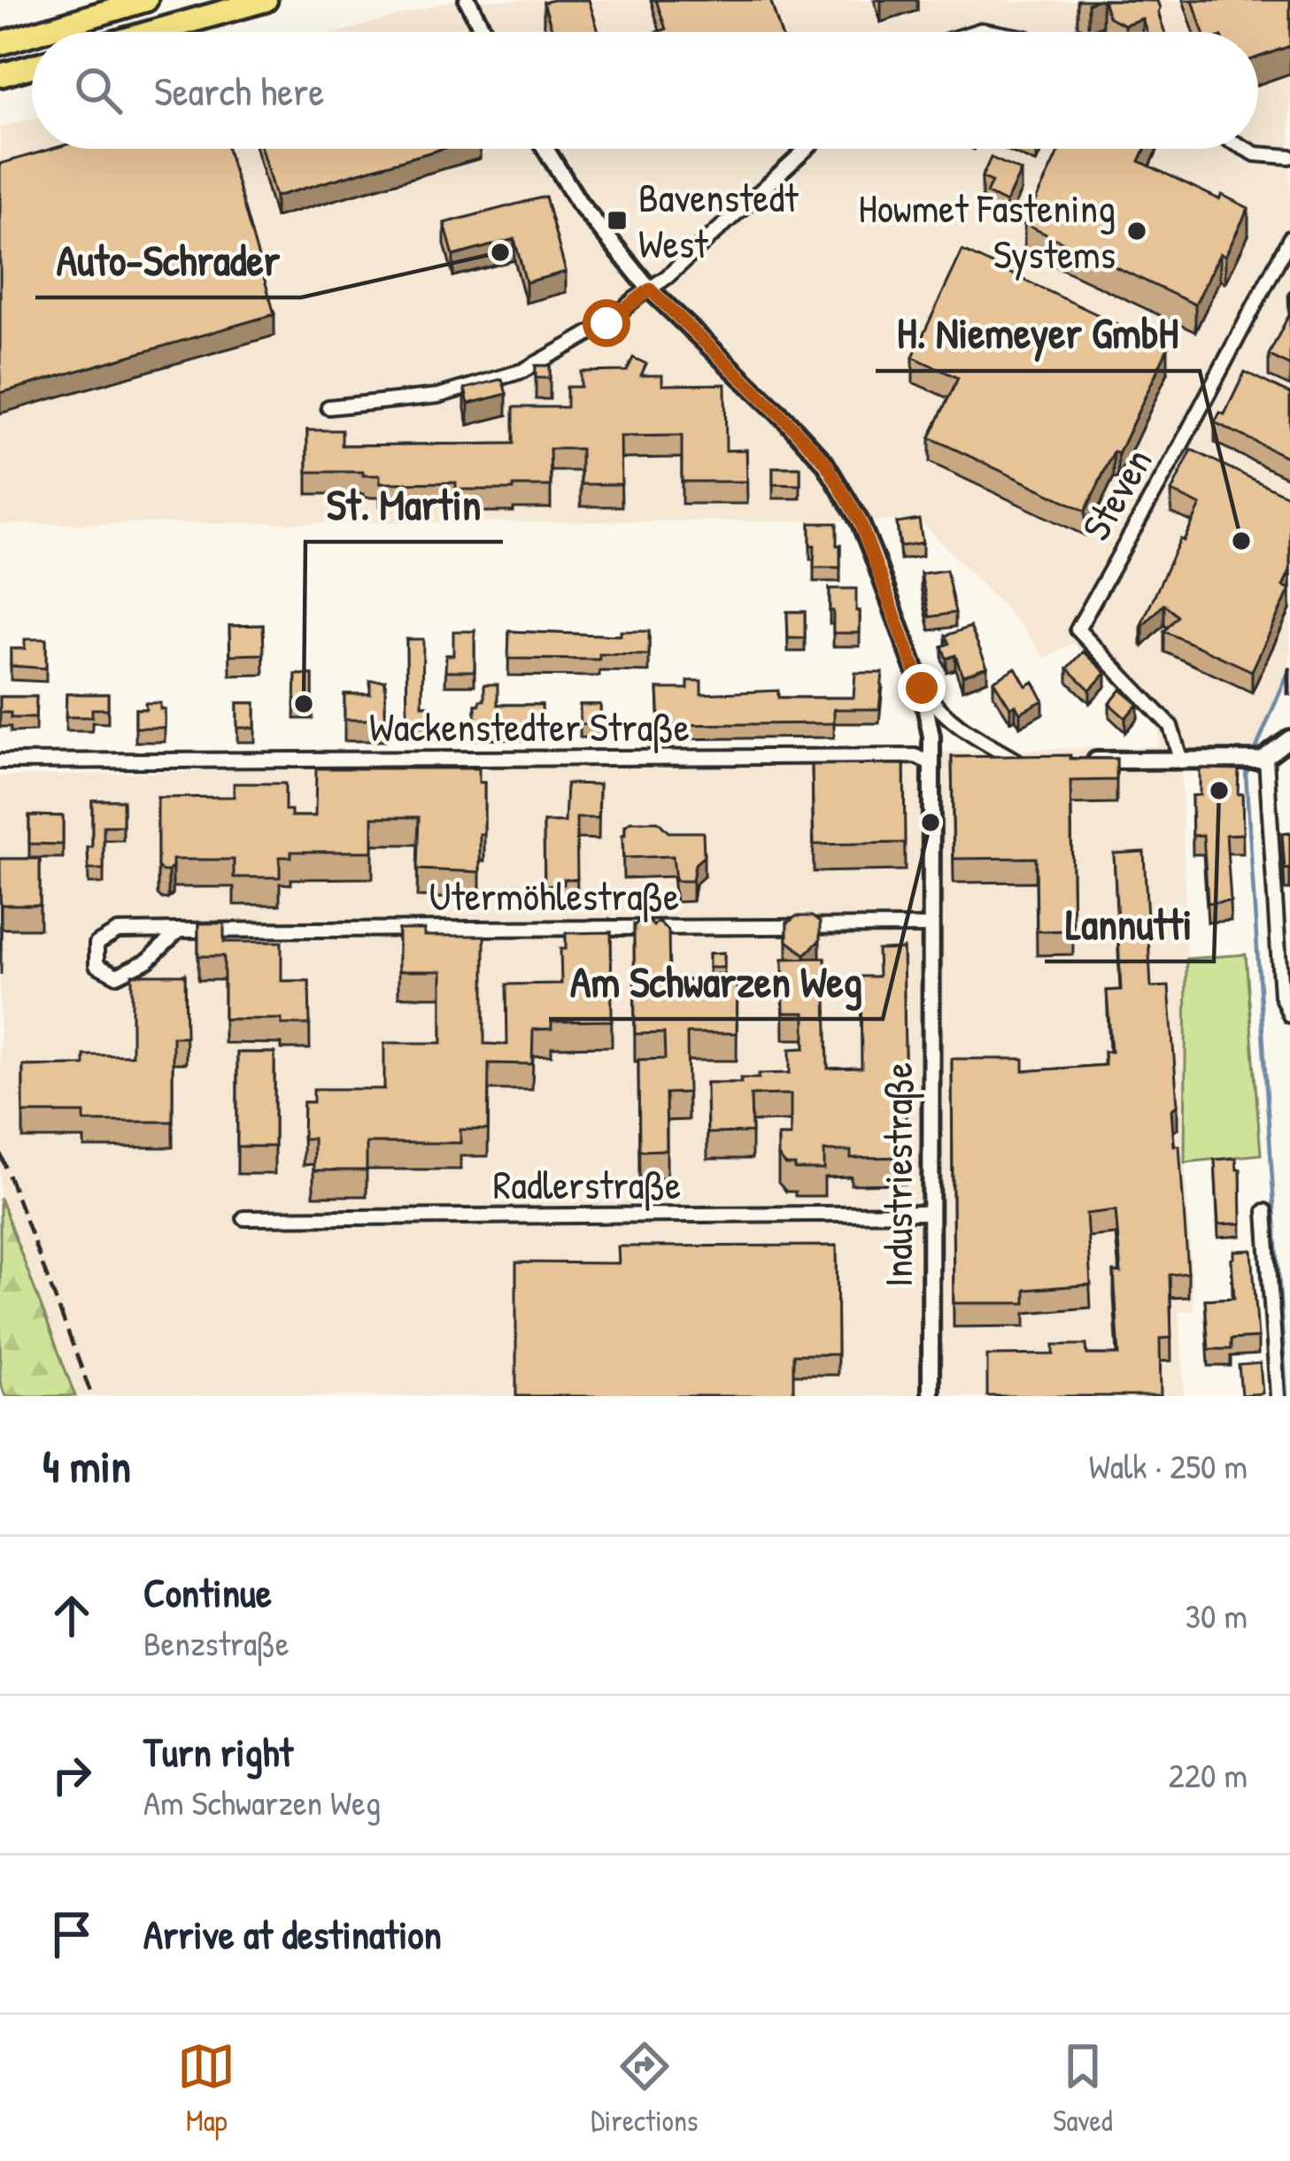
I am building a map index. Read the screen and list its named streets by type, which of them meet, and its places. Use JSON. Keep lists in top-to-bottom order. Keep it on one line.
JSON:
{"streets":{"street":["Steven","Wackenstedter Straße","Utermöhlestraße","Industriestraße","Radlerstraße"]},"crossings":[["Wackenstedter Straße","Industriestraße"],["Utermöhlestraße","Industriestraße"],["Industriestraße","Radlerstraße"]],"places":{"transit":["Bavenstedt West"],"other":["Howmet Fastening Systems","Auto-Schrader","H. Niemeyer GmbH","St. Martin","Lannutti","Am Schwarzen Weg"]},"page":{"search":"Search here","heading":["4 min","Walk · 250 m"],"list":[["Continue","Benzstraße","30 m"],["Turn right","Am Schwarzen Weg","220 m"],"Arrive at destination"],"nav":["Map","Directions","Saved"]}}
